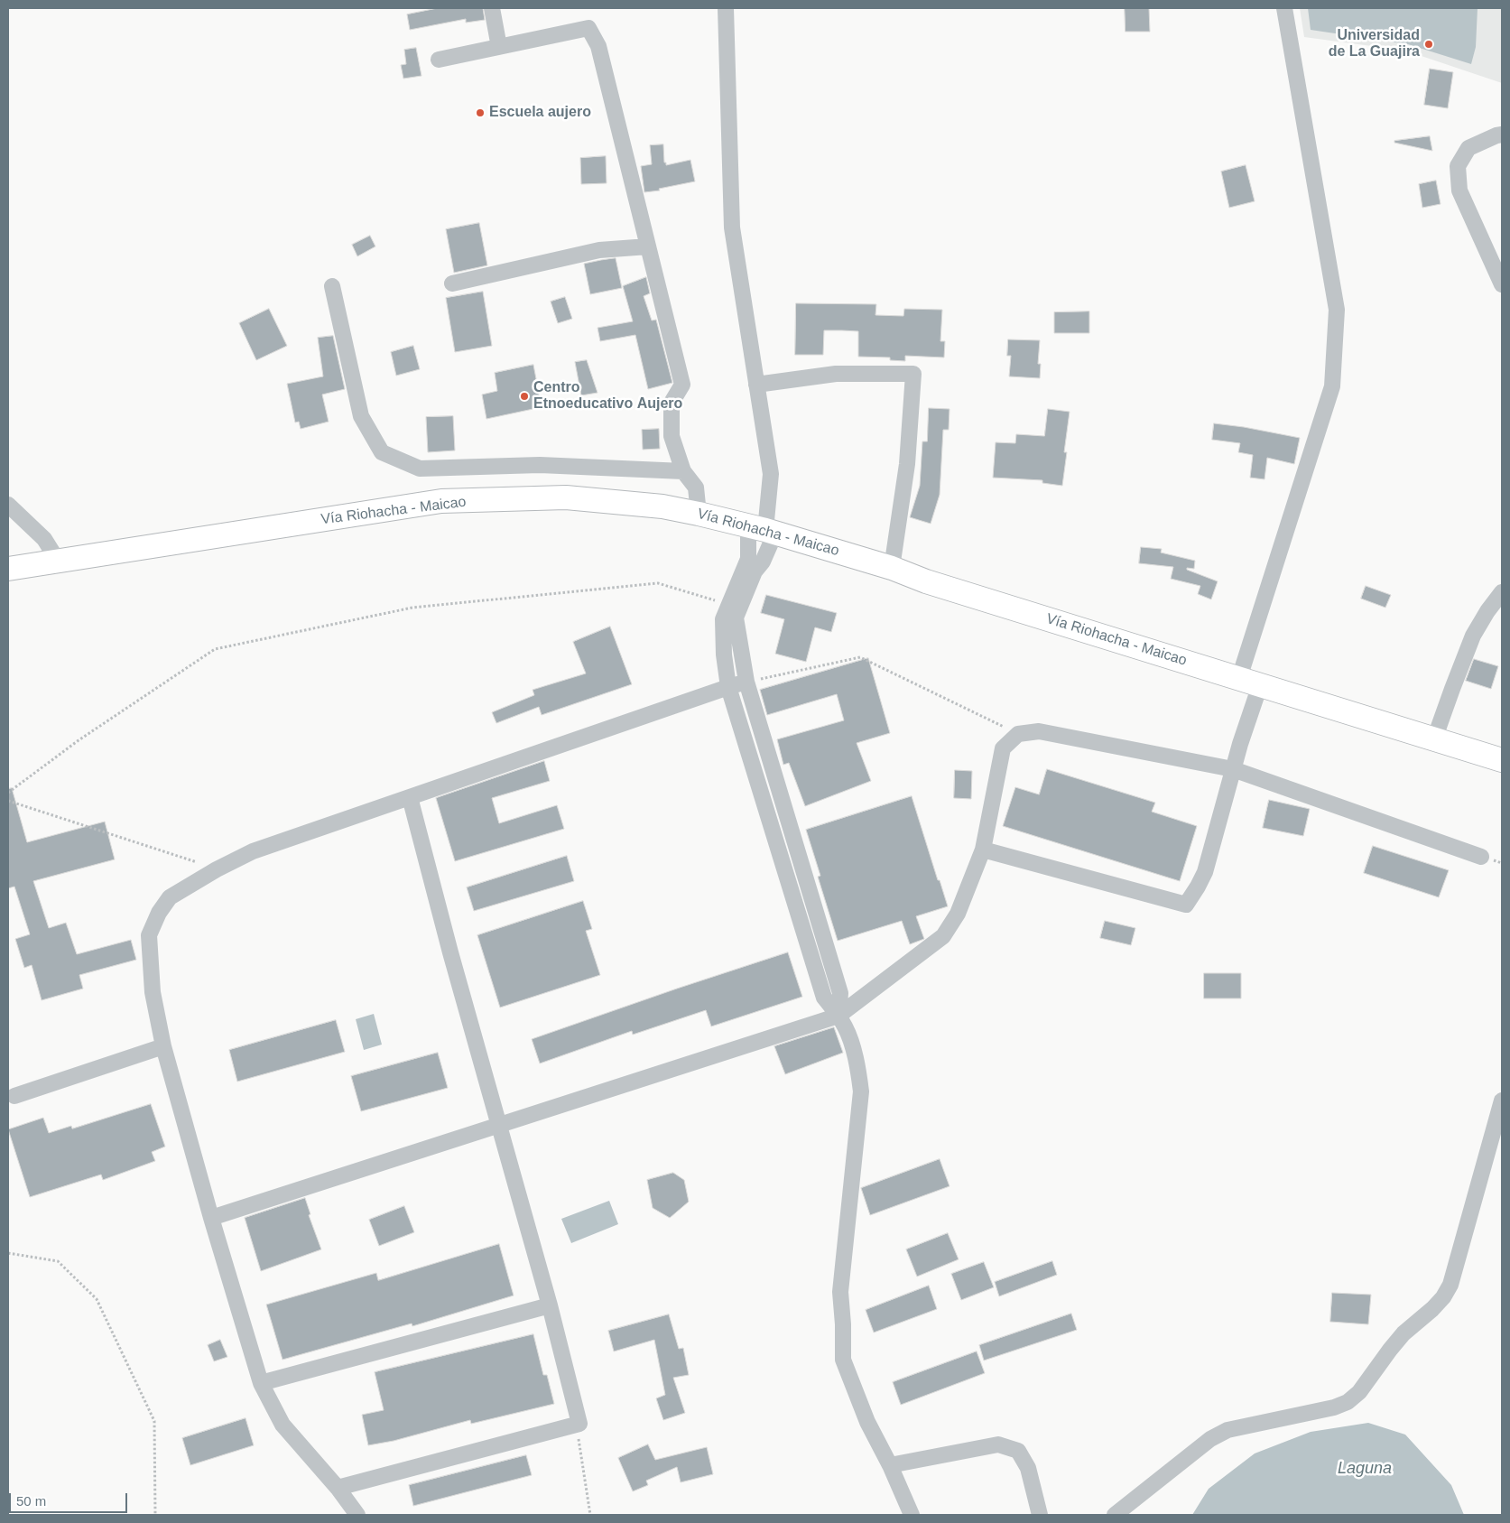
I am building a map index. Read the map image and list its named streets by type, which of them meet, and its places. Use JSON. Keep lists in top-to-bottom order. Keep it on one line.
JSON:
{"streets":{"highway":["Vía Riohacha - Maicao"]},"water":["Laguna"],"places":["Universidad de La Guajira","Escuela aujero","Centro Etnoeducativo Aujero"],"scale_bar":"50 m"}
